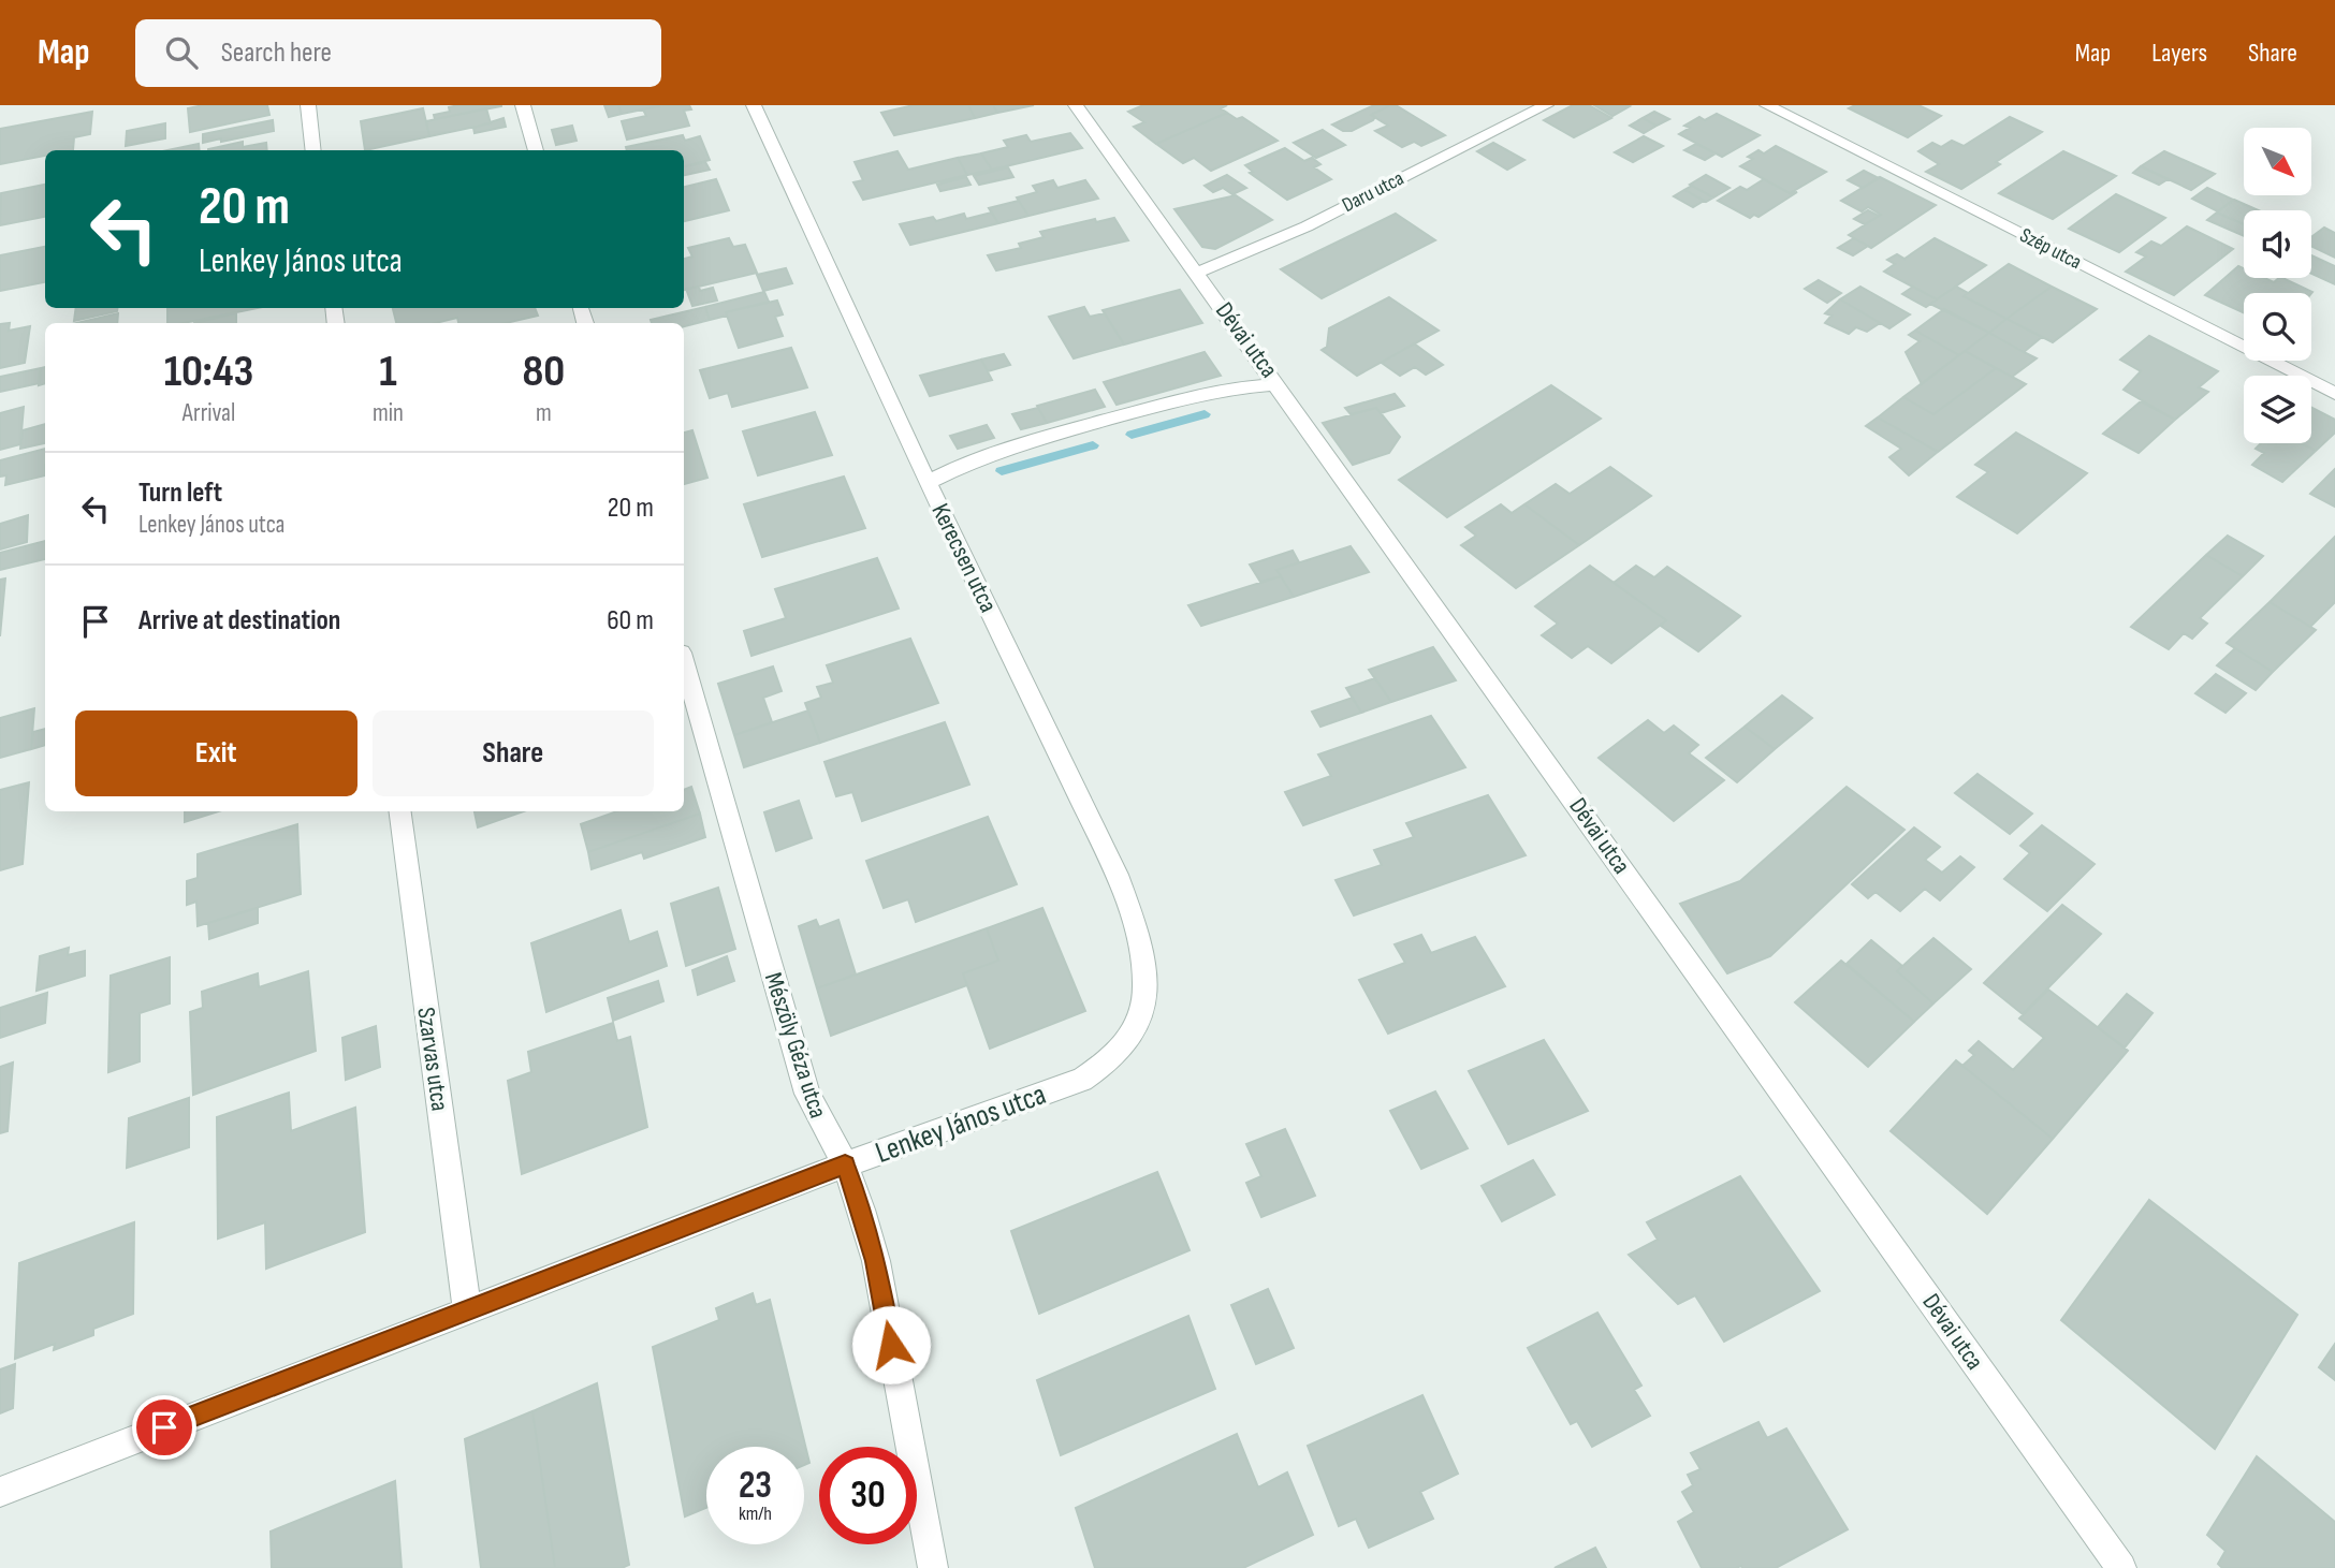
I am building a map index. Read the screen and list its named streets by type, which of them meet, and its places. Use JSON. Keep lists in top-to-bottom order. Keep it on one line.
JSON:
{"streets":{"street":["Daru utca","Szép utca","Dévai utca","Kerecsen utca","Mészöly Géza utca","Szarvas utca","Lenkey János utca"]},"crossings":[["Daru utca","Dévai utca"],["Kerecsen utca","Lenkey János utca"],["Mészöly Géza utca","Lenkey János utca"],["Szarvas utca","Lenkey János utca"]],"north":"bottom right","page":{"header":"Map","search":"Search here","nav":["Map","Layers","Share"],"turn":["20 m","Lenkey János utca"],"eta":["10:43","Arrival","1","min","80","m"],"list":[{"name":"Turn left","note":"Lenkey János utca","value":"20 m"},{"name":"Arrive at destination","value":"60 m"}],"buttons":["Exit","Share"],"speed":"23 km/h","limit":"30"}}
